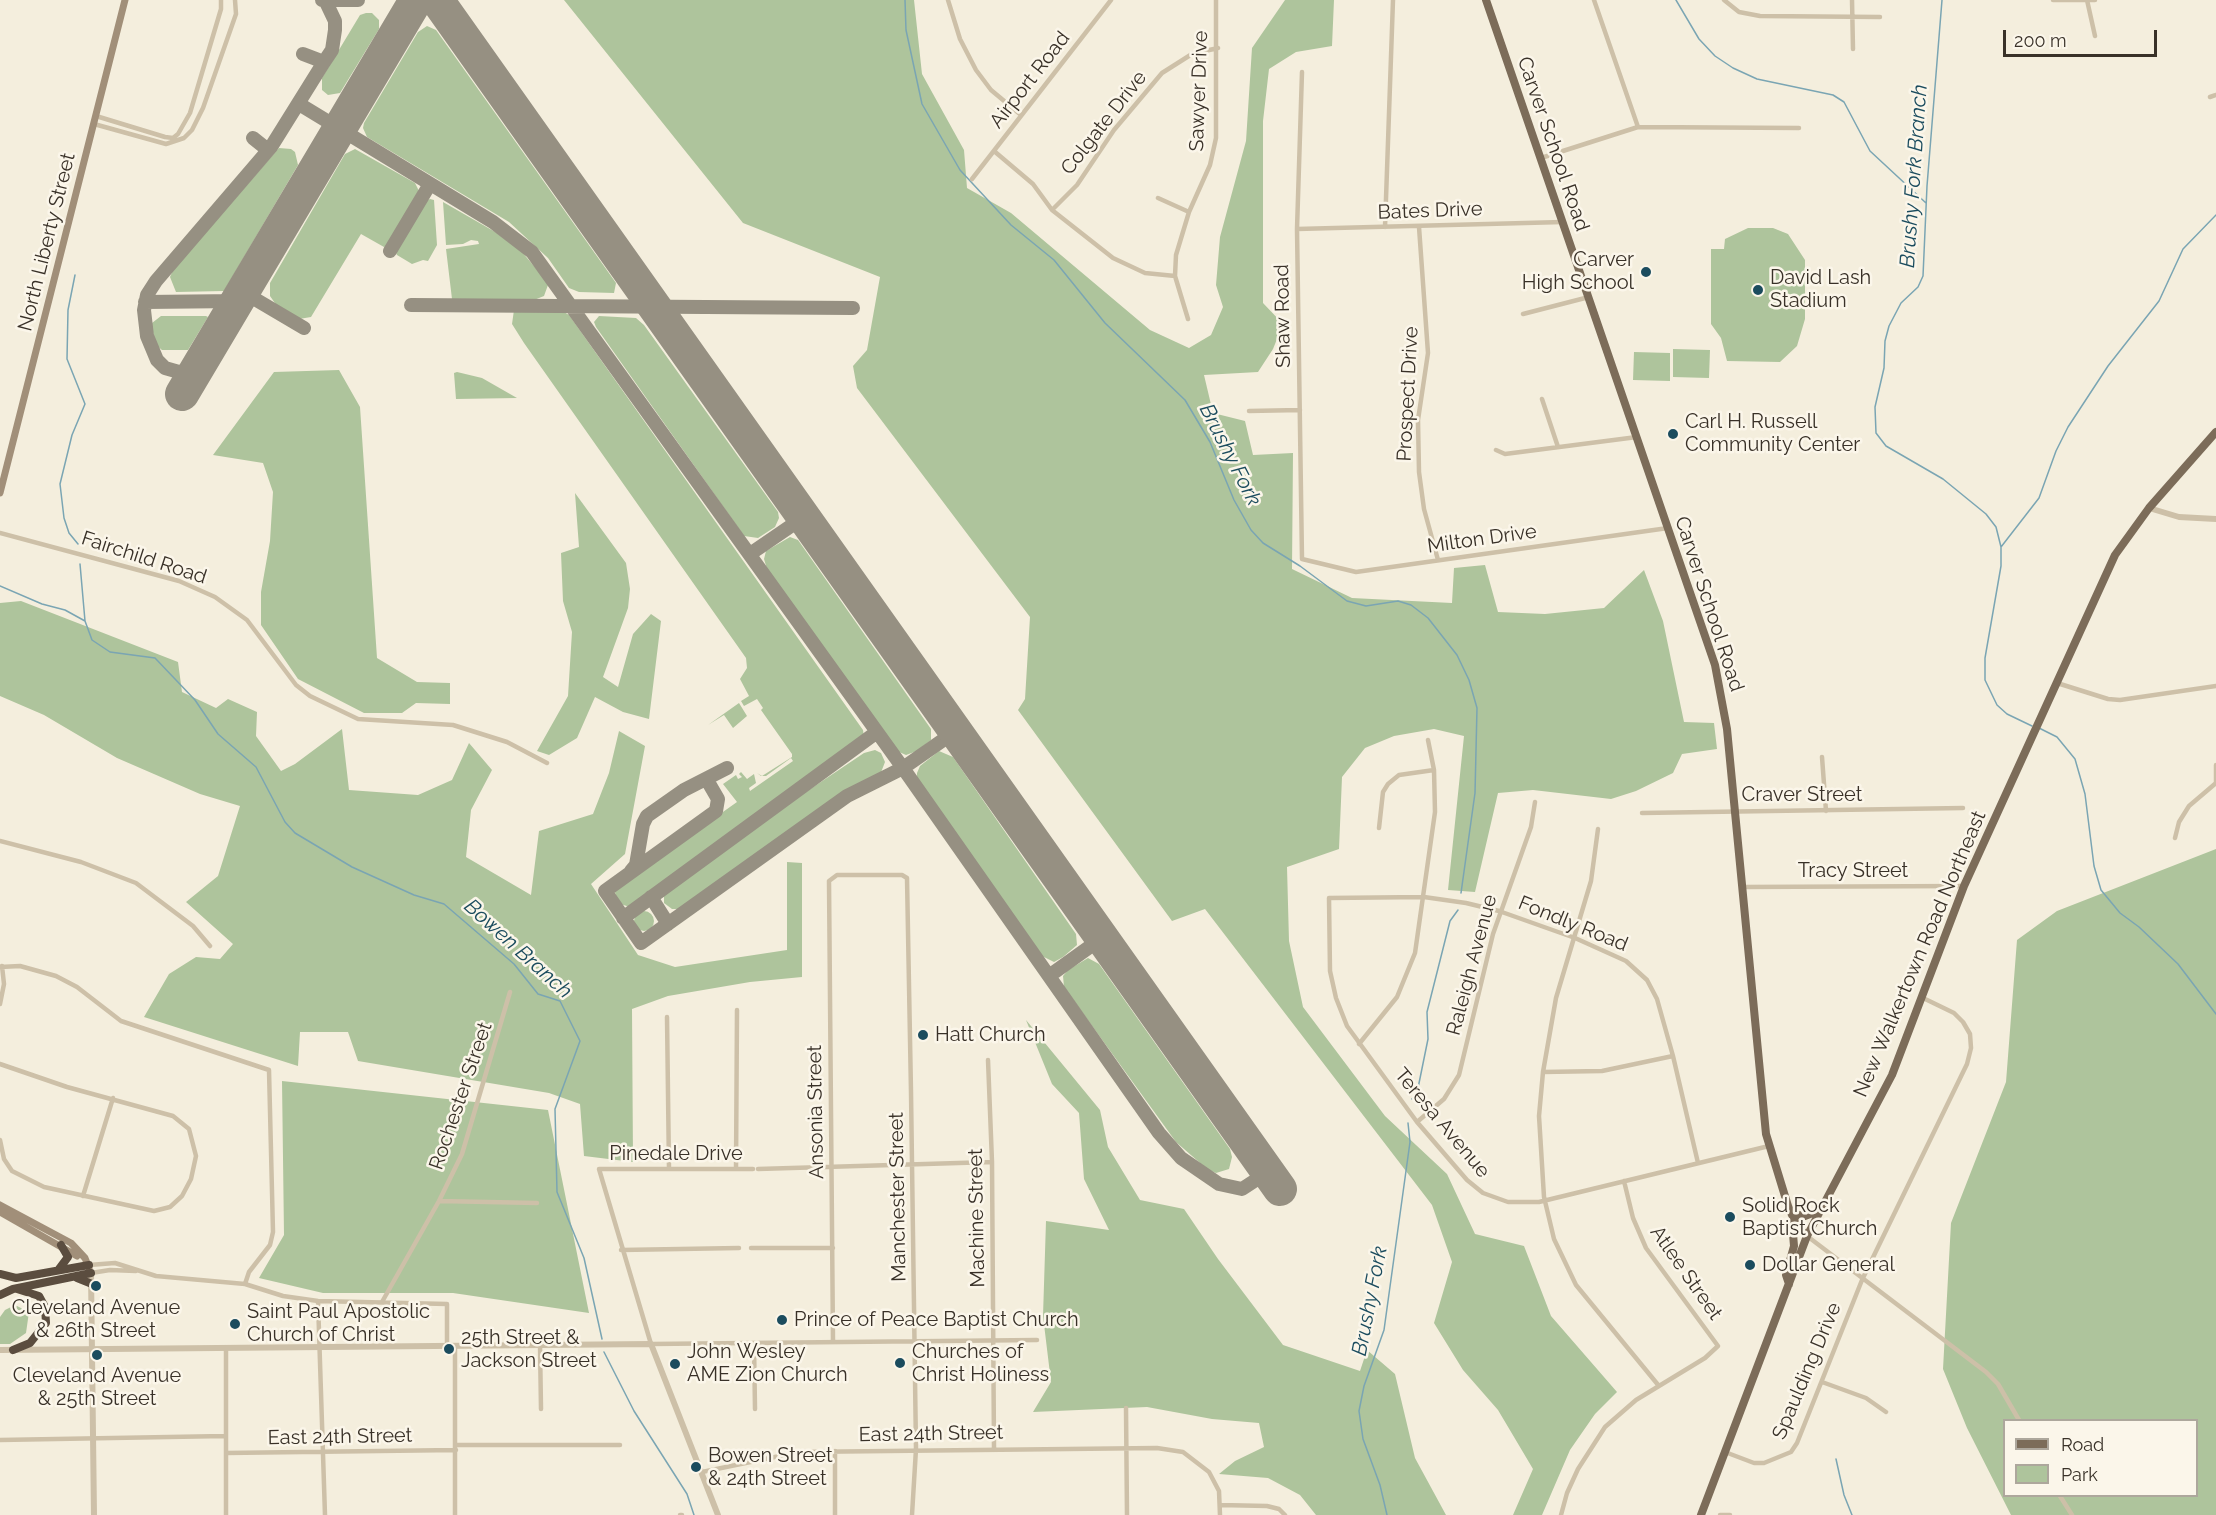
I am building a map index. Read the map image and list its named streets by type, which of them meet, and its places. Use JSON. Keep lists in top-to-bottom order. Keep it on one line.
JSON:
{"streets":{"main road":["Carver School Road","North Liberty Street","New Walkertown Road Northeast"],"street":["Airport Road","Sawyer Drive","Colgate Drive","Bates Drive","Shaw Road","Prospect Drive","Milton Drive","Fairchild Road","Craver Street","Tracy Street","Fondly Road","Raleigh Avenue","Rochester Street","Ansonia Street","Teresa Avenue","Pinedale Drive","Manchester Street","Machine Street","Atlee Street","Spaulding Drive","East 24th Street"]},"crossings":[["Sawyer Drive","Colgate Drive"],["Carver School Road","Bates Drive"],["Carver School Road","Milton Drive"],["Carver School Road","Craver Street"],["Carver School Road","Tracy Street"],["Carver School Road","New Walkertown Road Northeast"],["Carver School Road","Teresa Avenue"],["Bates Drive","Shaw Road"],["Bates Drive","Prospect Drive"],["Shaw Road","Milton Drive"],["Prospect Drive","Milton Drive"],["Tracy Street","New Walkertown Road Northeast"],["Fondly Road","Raleigh Avenue"],["Fondly Road","Teresa Avenue"],["New Walkertown Road Northeast","Spaulding Drive"],["Raleigh Avenue","Teresa Avenue"],["Ansonia Street","Pinedale Drive"],["Ansonia Street","Manchester Street"],["Teresa Avenue","Atlee Street"],["Pinedale Drive","Manchester Street"],["Pinedale Drive","Machine Street"],["Manchester Street","East 24th Street"],["Machine Street","East 24th Street"]],"water":["Brushy Fork Branch","Brushy Fork","Bowen Branch"],"places":["Carver High School","David Lash Stadium","Carl H. Russell Community Center","Hatt Church","Solid Rock Baptist Church","Dollar General","Cleveland Avenue & 26th Street","Prince of Peace Baptist Church","Saint Paul Apostolic Church of Christ","25th Street & Jackson Street","Cleveland Avenue & 25th Street","Churches of Christ Holiness","John Wesley AME Zion Church","Bowen Street & 24th Street"],"legend":["Road","Park"],"scale_bar":"200 m"}
